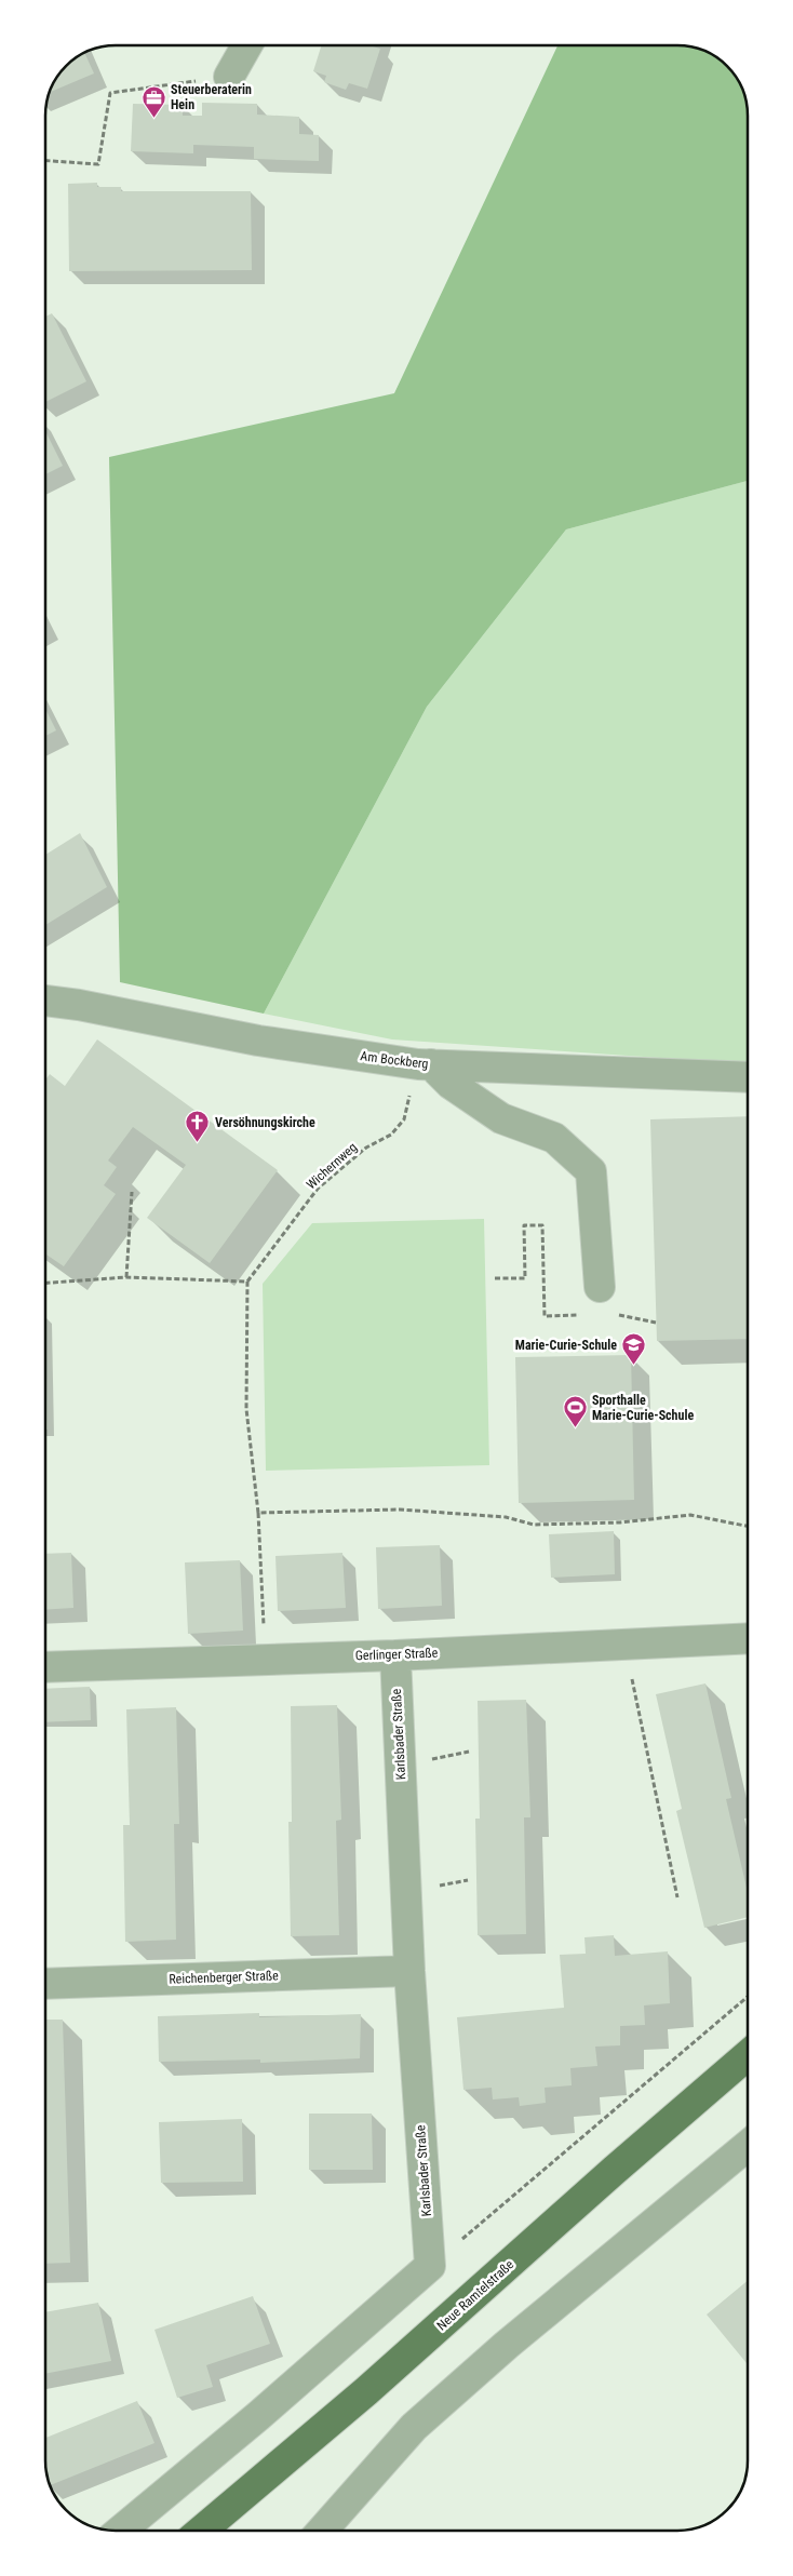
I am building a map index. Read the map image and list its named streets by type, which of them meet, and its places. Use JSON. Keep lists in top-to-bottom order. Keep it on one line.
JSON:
{"streets":{"main road":["Neue Ramtelstraße"],"street":["Am Bockberg","Gerlinger Straße","Karlsbader Straße","Reichenberger Straße"],"path":["Wichernweg"]},"crossings":[["Am Bockberg","Wichernweg"],["Gerlinger Straße","Karlsbader Straße"],["Karlsbader Straße","Reichenberger Straße"]],"places":{"office":["Steuerberaterin Hein"],"church":["Versöhnungskirche"],"school or university":["Marie-Curie-Schule"],"sports":["Sporthalle Marie-Curie-Schule"]}}
